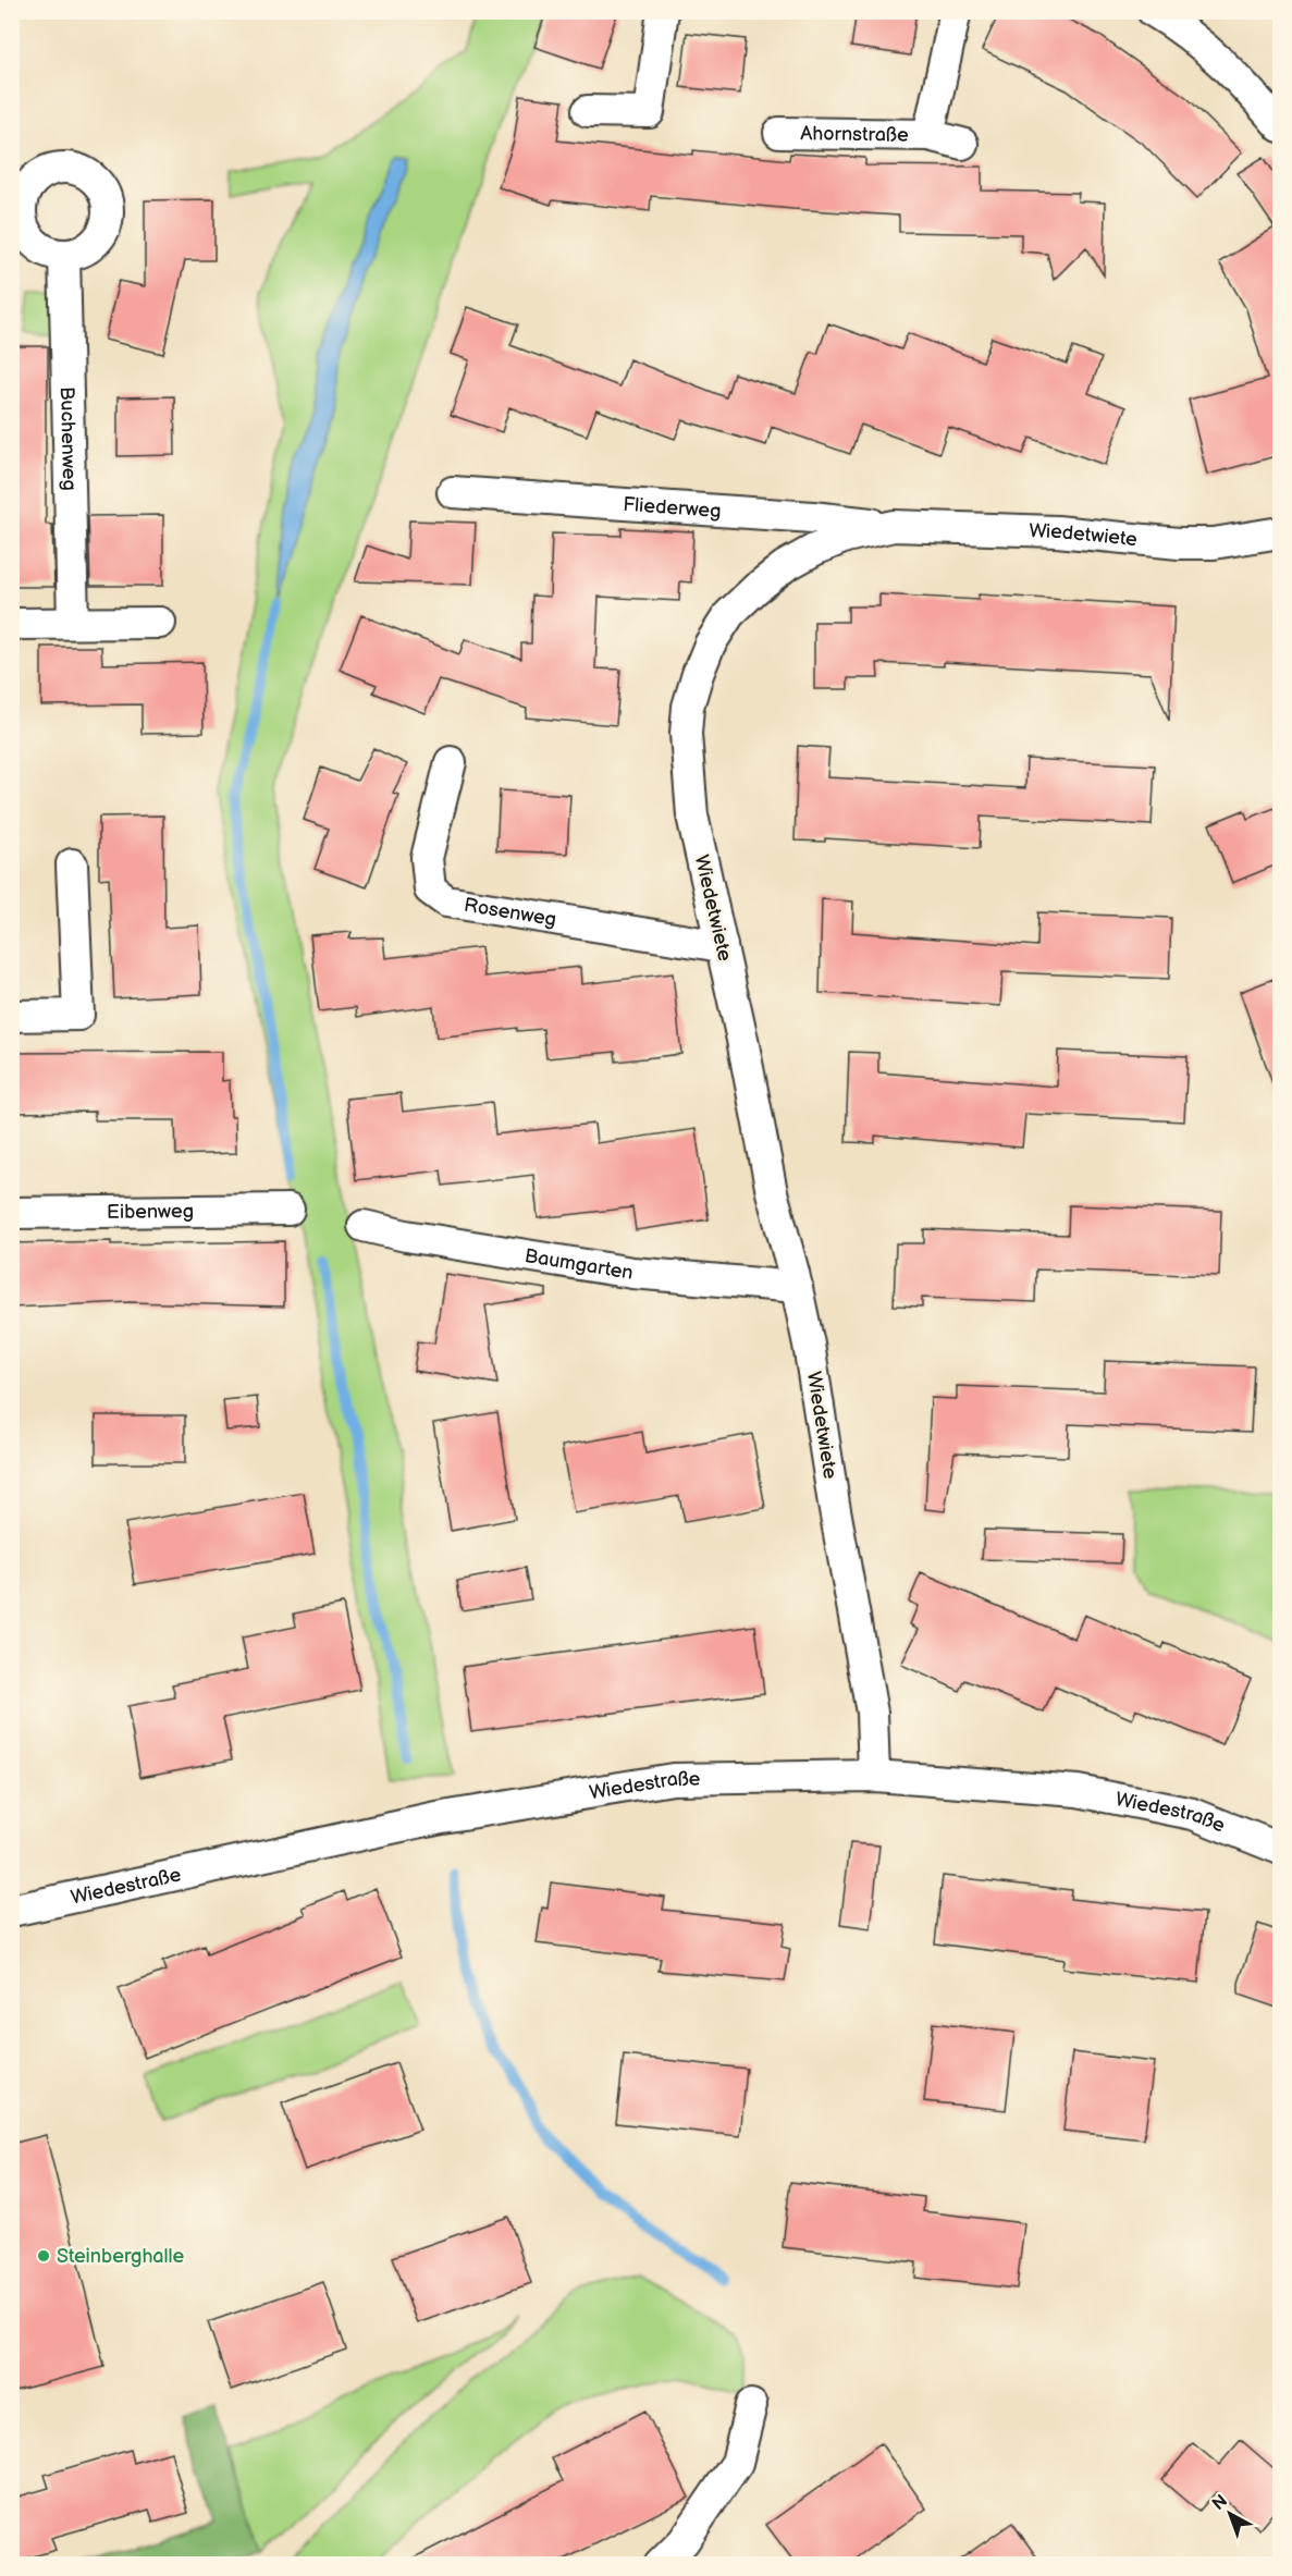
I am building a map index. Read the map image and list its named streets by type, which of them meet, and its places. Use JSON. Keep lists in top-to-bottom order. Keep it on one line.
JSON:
{"streets":{"street":["Ahornstraße","Buchenweg","Fliederweg","Wiedetwiete","Rosenweg","Eibenweg","Baumgarten","Wiedestraße"]},"crossings":[["Fliederweg","Wiedetwiete"],["Wiedetwiete","Rosenweg"],["Wiedetwiete","Baumgarten"],["Wiedetwiete","Wiedestraße"]],"places":["Steinberghalle"],"north":"top left"}
